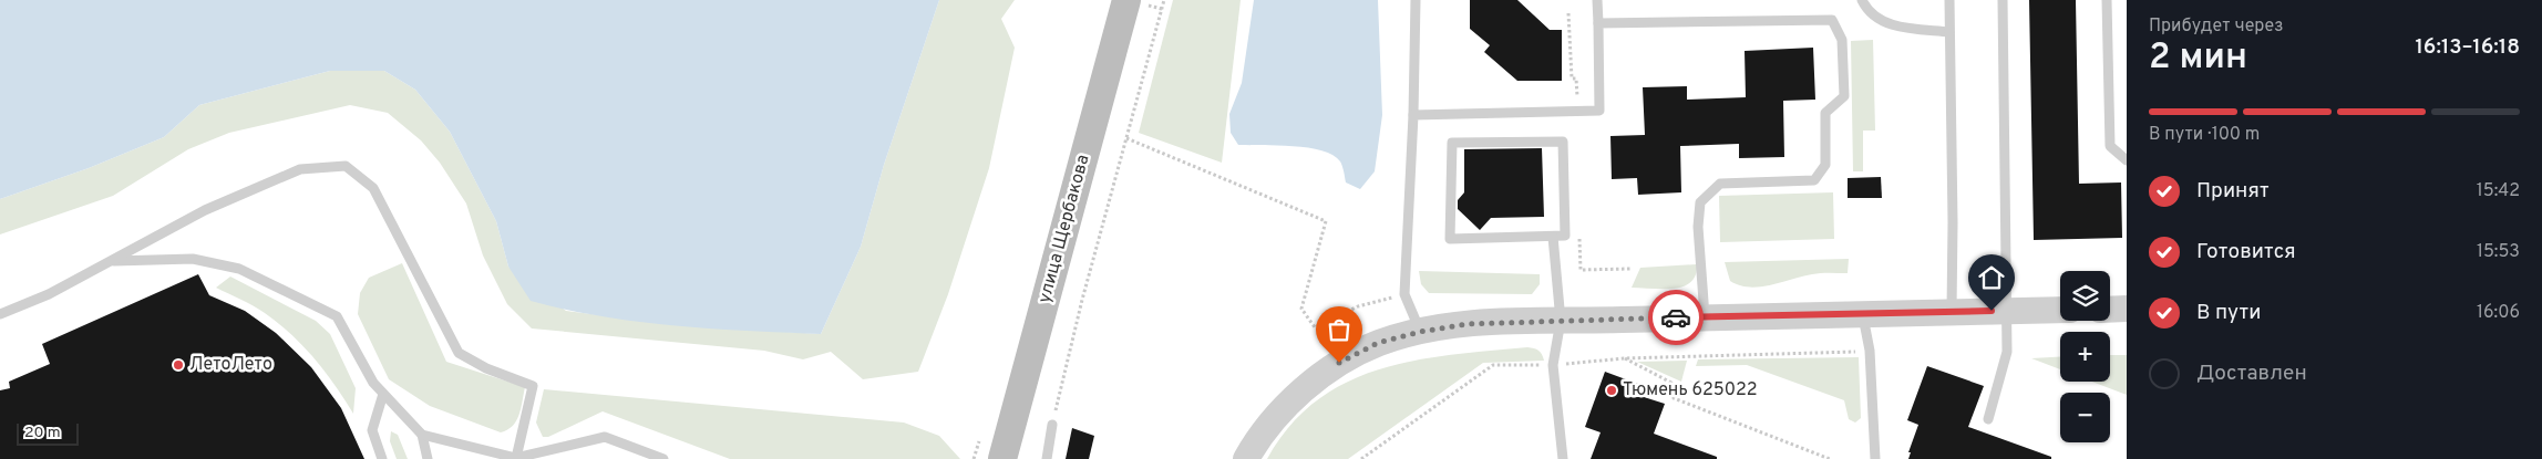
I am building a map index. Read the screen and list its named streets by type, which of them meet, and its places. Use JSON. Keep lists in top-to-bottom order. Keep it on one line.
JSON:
{"streets":{"main road":["улица Щербакова"]},"places":["ЛетоЛето","Тюмень 625022"],"scale_bar":"20 m","page":{"heading":["2 мин","Прибудет через","16:13–16:18"],"bar":"В пути · 100 m","list":[["Принят","15:42"],["Готовится","15:53"],["В пути","16:06"],"Доставлен"],"map_buttons":["+","−"],"scale":"20 m"}}
